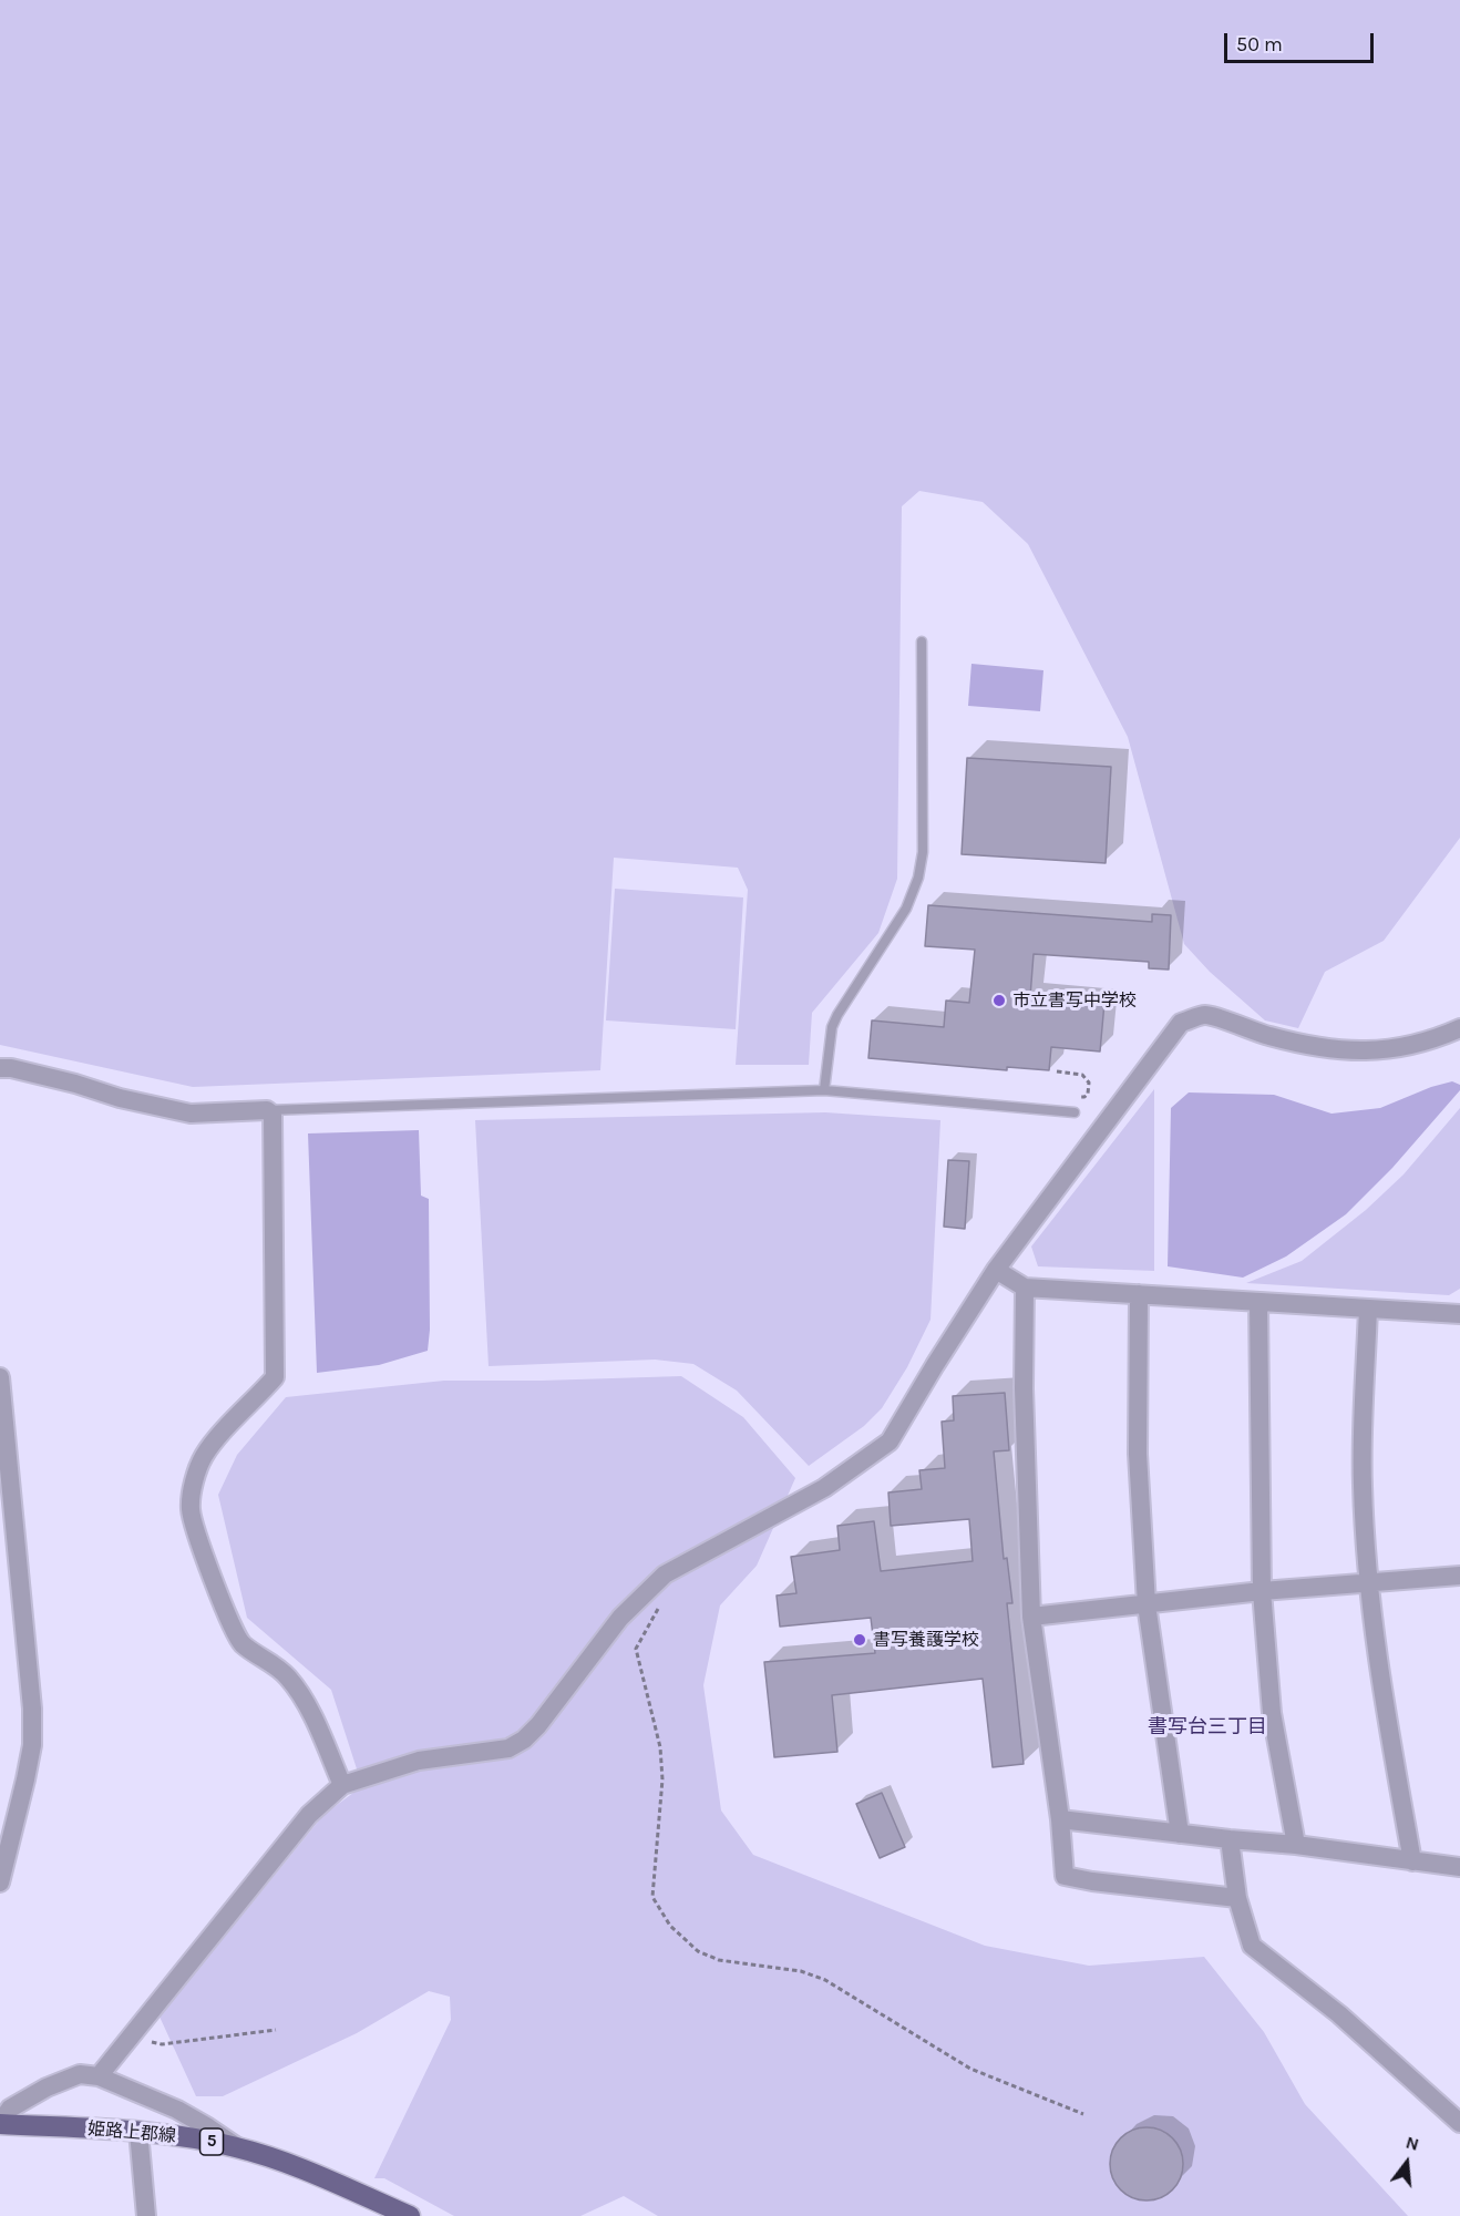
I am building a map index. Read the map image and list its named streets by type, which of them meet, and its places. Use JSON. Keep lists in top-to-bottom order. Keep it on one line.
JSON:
{"streets":{"main road":["姫路上郡線","5"]},"districts":["書写台三丁目"],"places":["市立書写中学校","書写養護学校"],"scale_bar":"50 m","north":"top"}
